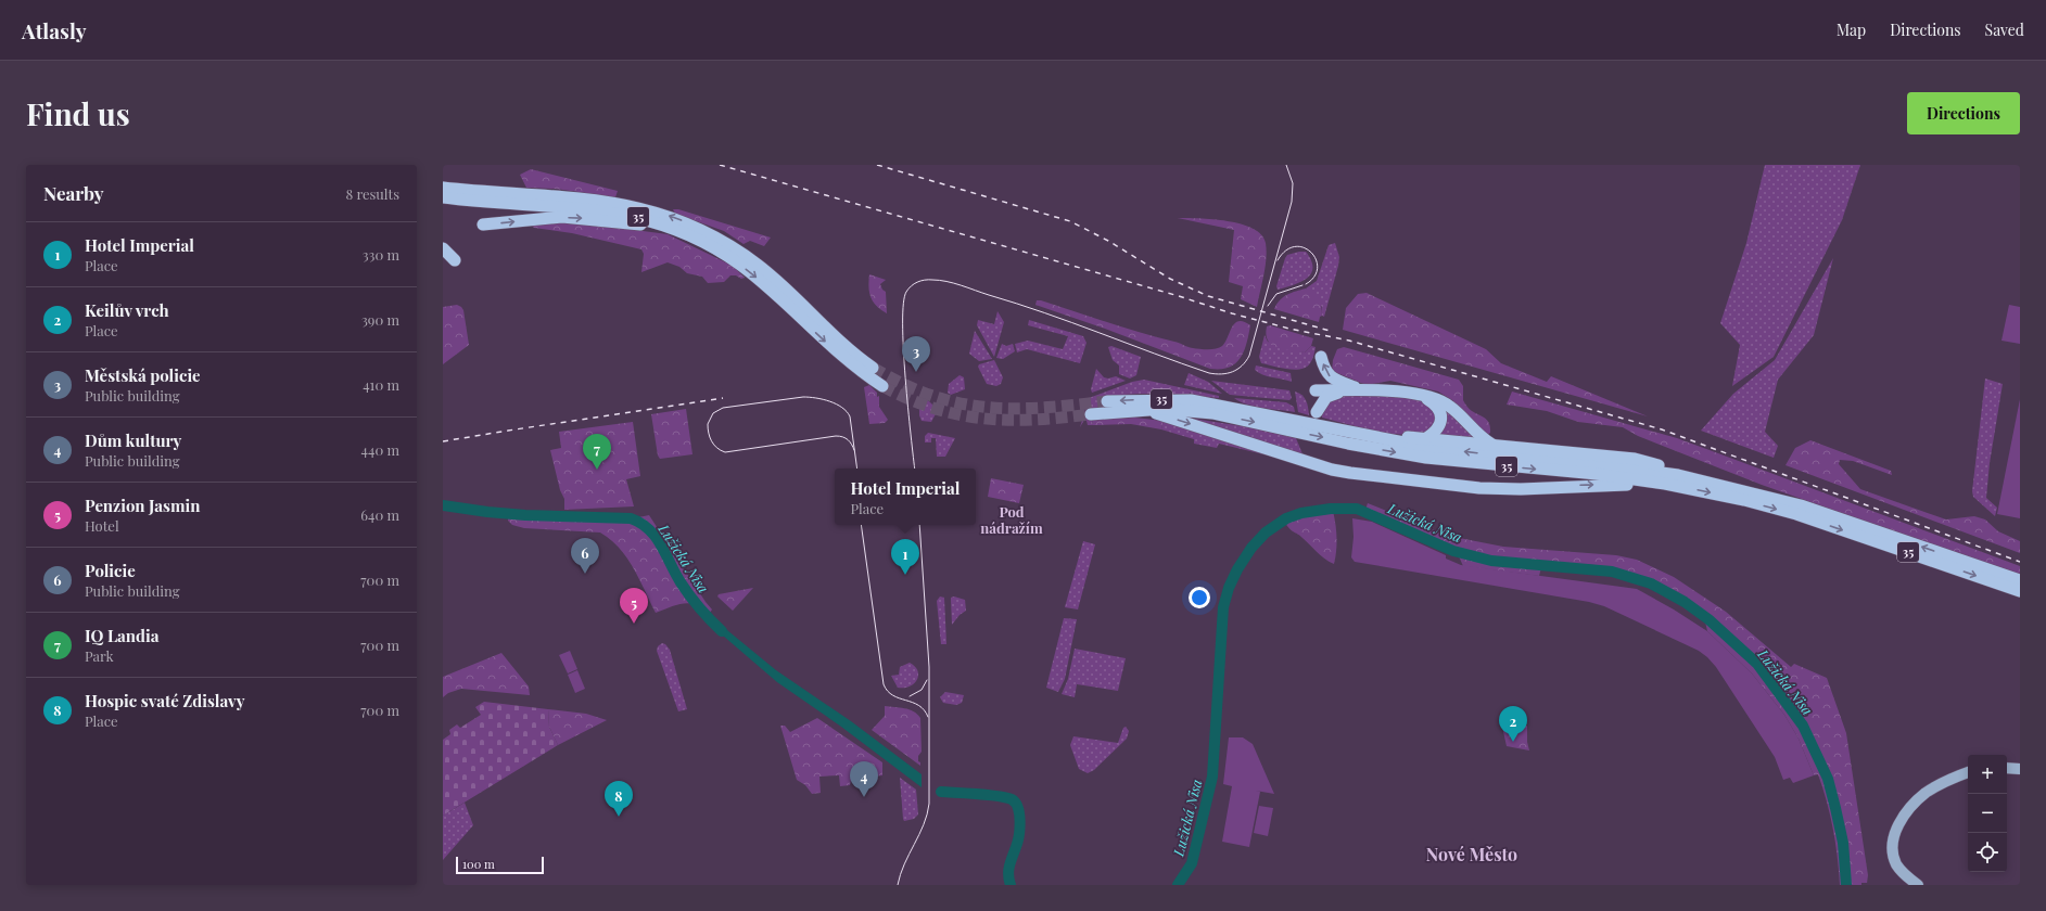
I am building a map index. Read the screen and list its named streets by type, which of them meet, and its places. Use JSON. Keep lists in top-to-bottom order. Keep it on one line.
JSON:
{"streets":{"highway":["35"]},"districts":["Pod nádražím","Nové Město"],"water":["Lužická Nisa"],"scale_bar":"100 m","page":{"header":"Atlasly","nav":["Map","Directions","Saved"],"buttons":"Directions","title":"Find us","heading":["Nearby","8 results"],"list":[{"mark":"1","name":"Hotel Imperial","note":"Place","value":"330 m"},{"mark":"2","name":"Keilův vrch","note":"Place","value":"390 m"},{"mark":"3","name":"Městská policie","note":"Public building","value":"410 m"},{"mark":"4","name":"Dům kultury","note":"Public building","value":"440 m"},{"mark":"5","name":"Penzion Jasmin","note":"Hotel","value":"640 m"},{"mark":"6","name":"Policie","note":"Public building","value":"700 m"},{"mark":"7","name":"IQ Landia","note":"Park","value":"700 m"},{"mark":"8","name":"Hospic svaté Zdislavy","note":"Place","value":"700 m"}],"pins":["3","7","6","1","5","2","4","8"],"popup":["Hotel Imperial","Place"],"map_buttons":["+","−"],"scale":"100 m"}}
